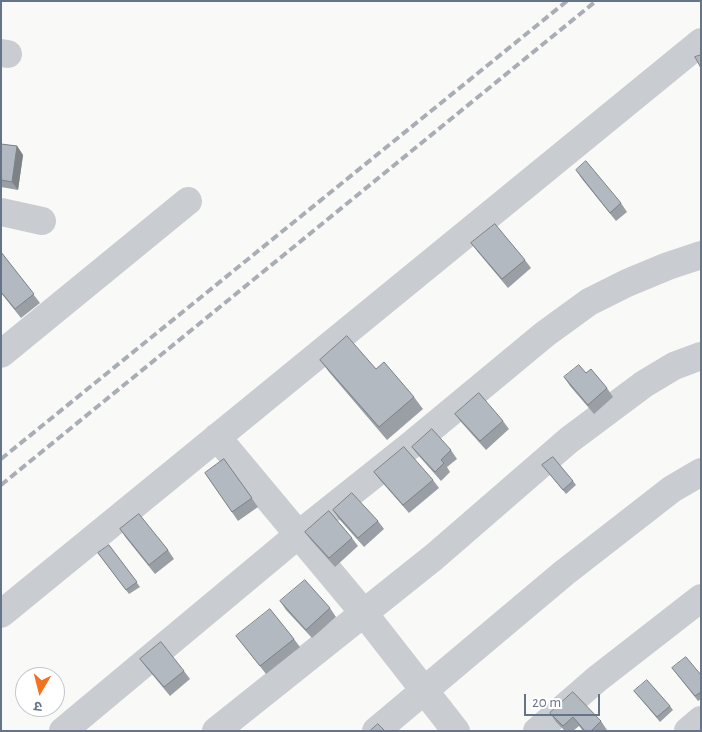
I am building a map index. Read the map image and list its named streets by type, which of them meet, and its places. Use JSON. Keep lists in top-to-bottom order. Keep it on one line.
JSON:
{"scale_bar":"20 m","north":"bottom"}
